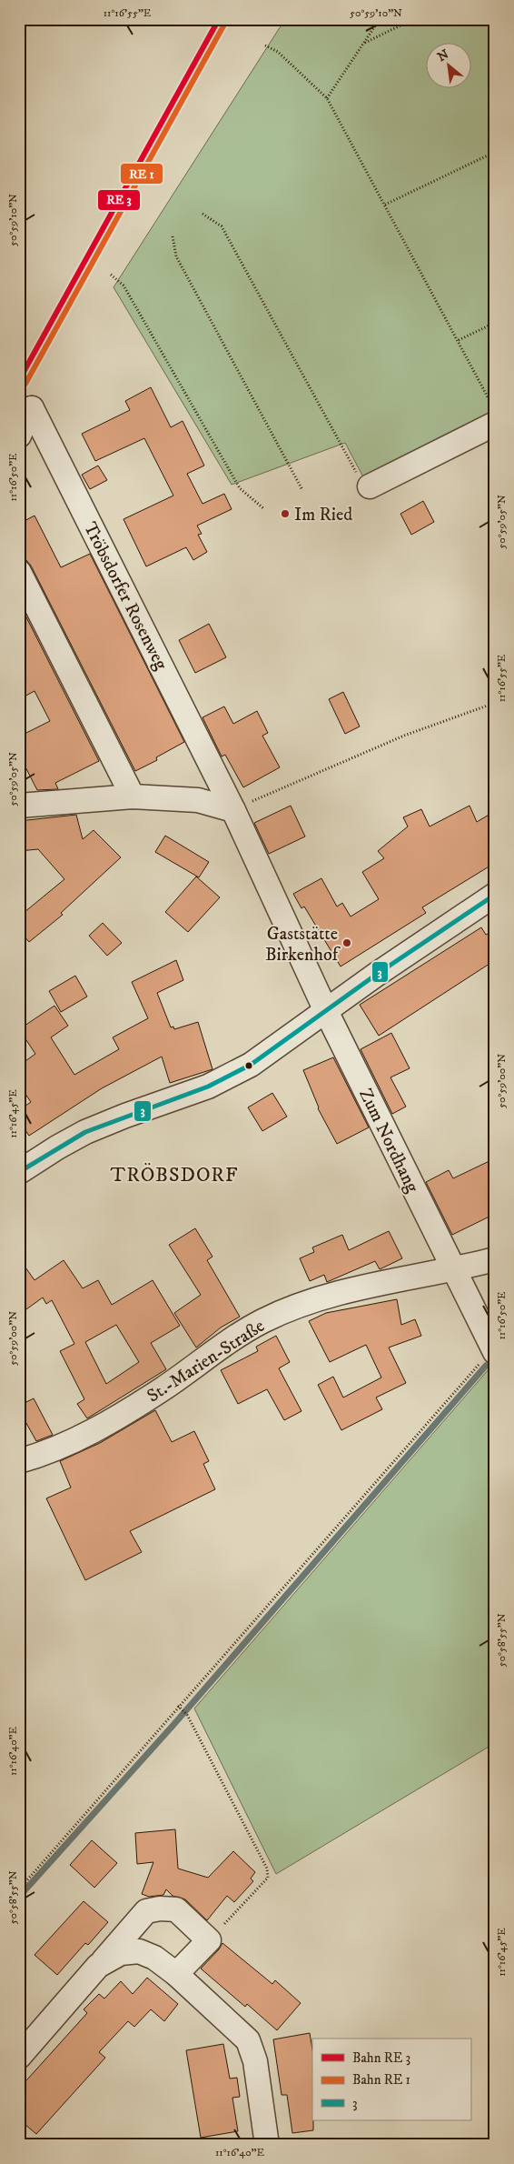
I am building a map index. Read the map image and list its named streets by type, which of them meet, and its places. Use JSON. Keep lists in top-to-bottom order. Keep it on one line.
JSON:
{"streets":{"street":["Tröbsdorfer Rosenweg","Zum Nordhang","St.-Marien-Straße"]},"crossings":[["Tröbsdorfer Rosenweg","Zum Nordhang"],["Zum Nordhang","St.-Marien-Straße"]],"districts":["TRÖBSDORF"],"places":["Im Ried","Gaststätte Birkenhof"],"lines":["transit line 3"],"legend":["Bahn RE 3","Bahn RE 1","3"],"north":"top left","coordinates":["11°16'55\"E","50°59'10\"N","11°16'50\"E","50°59'05\"N","50°59'00\"N","11°16'45\"E","50°58'55\"N","11°16'40\"E"]}
